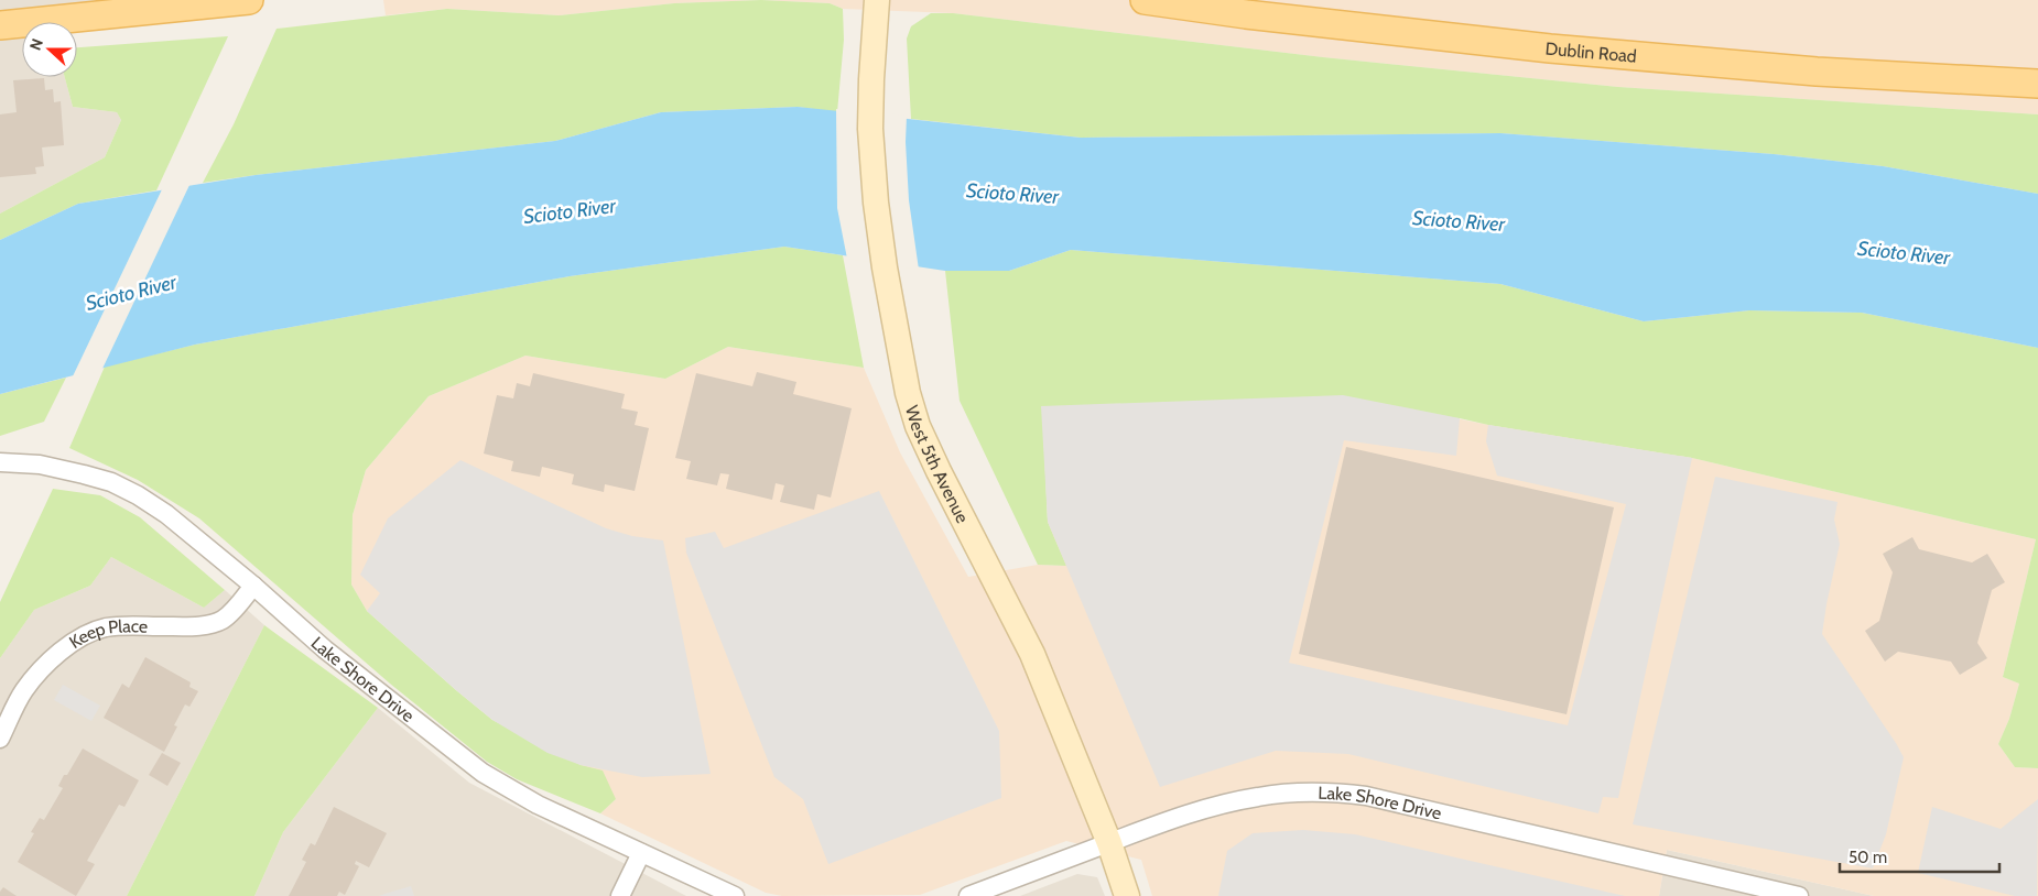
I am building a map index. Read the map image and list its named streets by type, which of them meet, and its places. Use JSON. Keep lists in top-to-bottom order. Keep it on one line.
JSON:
{"streets":{"main road":["Dublin Road","West 5th Avenue"],"street":["Keep Place","Lake Shore Drive"]},"crossings":[["West 5th Avenue","Lake Shore Drive"],["Keep Place","Lake Shore Drive"]],"water":["Scioto River"],"scale_bar":"50 m","north":"left"}
